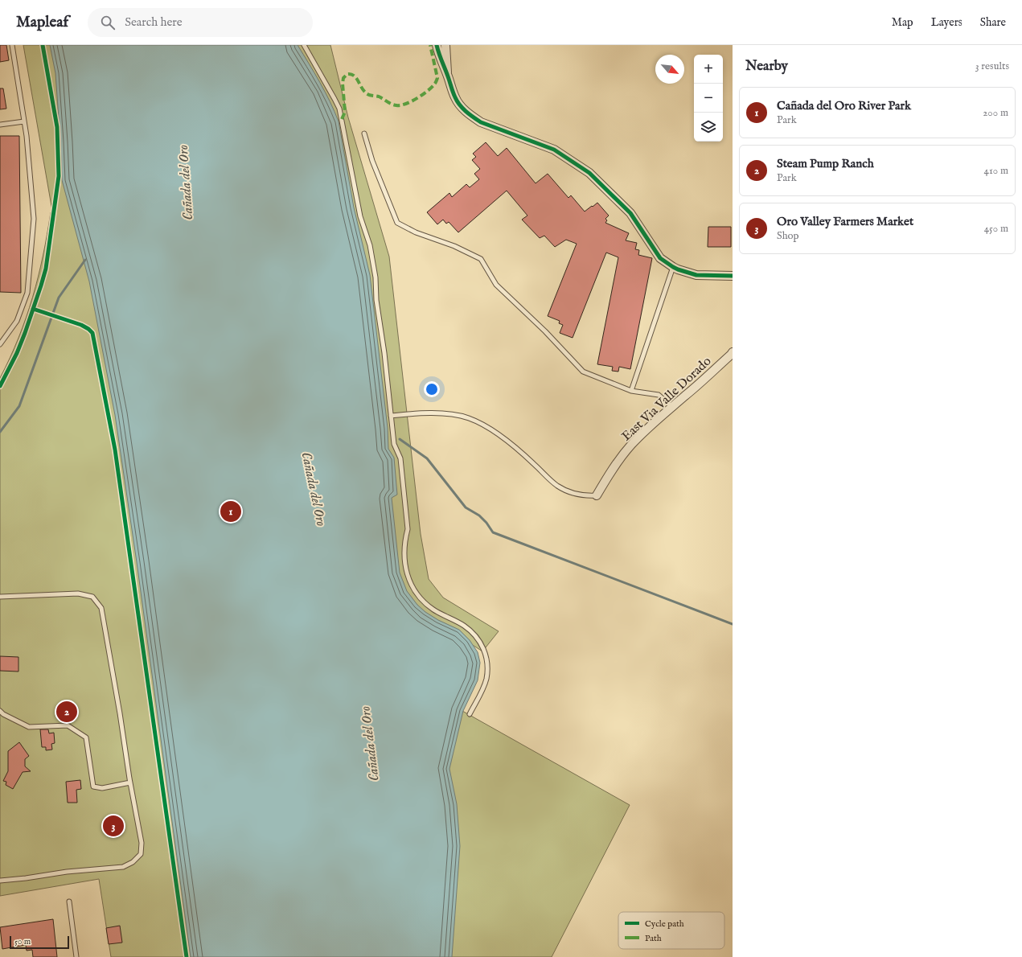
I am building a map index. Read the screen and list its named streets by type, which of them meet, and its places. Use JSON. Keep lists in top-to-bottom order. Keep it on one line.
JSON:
{"streets":{"street":["East Via Valle Dorado"]},"water":["Cañada del Oro"],"legend":["Cycle path","Path"],"scale_bar":"50 m","north":"bottom right","page":{"header":"Mapleaf","search":"Search here","nav":["Map","Layers","Share"],"heading":["Nearby","3 results"],"map_buttons":["+","−"],"list":[{"mark":"1","name":"Cañada del Oro River Park","note":"Park","value":"200 m"},{"mark":"2","name":"Steam Pump Ranch","note":"Park","value":"410 m"},{"mark":"3","name":"Oro Valley Farmers Market","note":"Shop","value":"450 m"}],"pins":["1","2","3"],"scale":"50 m"}}
